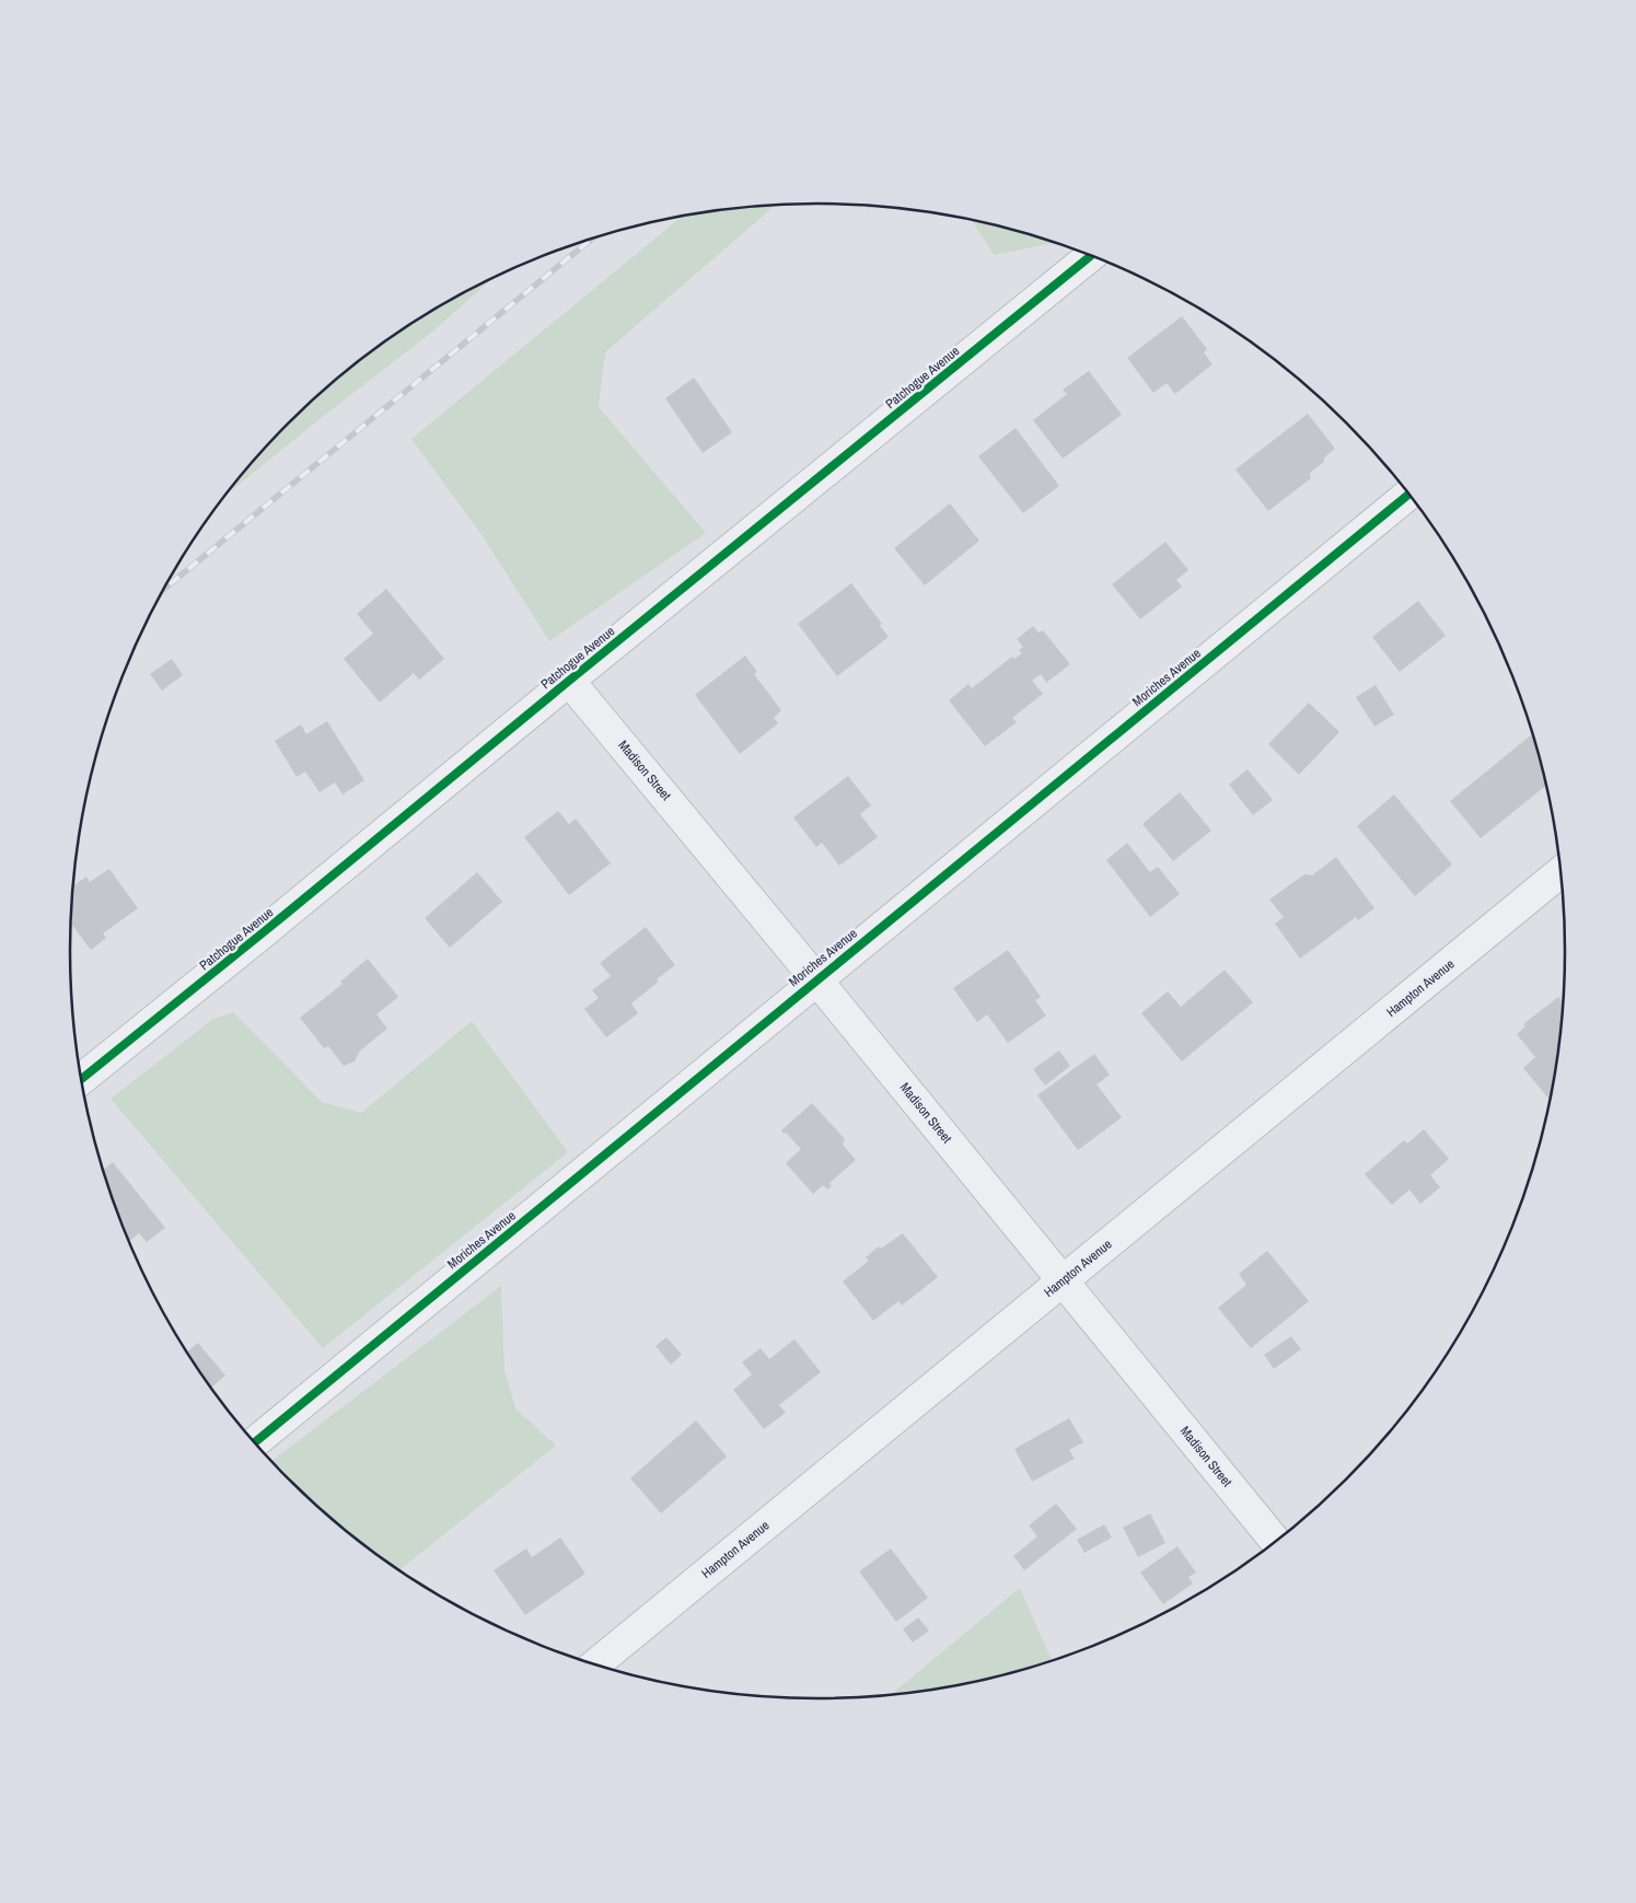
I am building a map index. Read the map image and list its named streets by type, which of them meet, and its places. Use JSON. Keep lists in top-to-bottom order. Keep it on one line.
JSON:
{"streets":{"street":["Patchogue Avenue","Moriches Avenue","Madison Street","Hampton Avenue"]},"crossings":[["Patchogue Avenue","Madison Street"],["Moriches Avenue","Madison Street"],["Madison Street","Hampton Avenue"]]}
